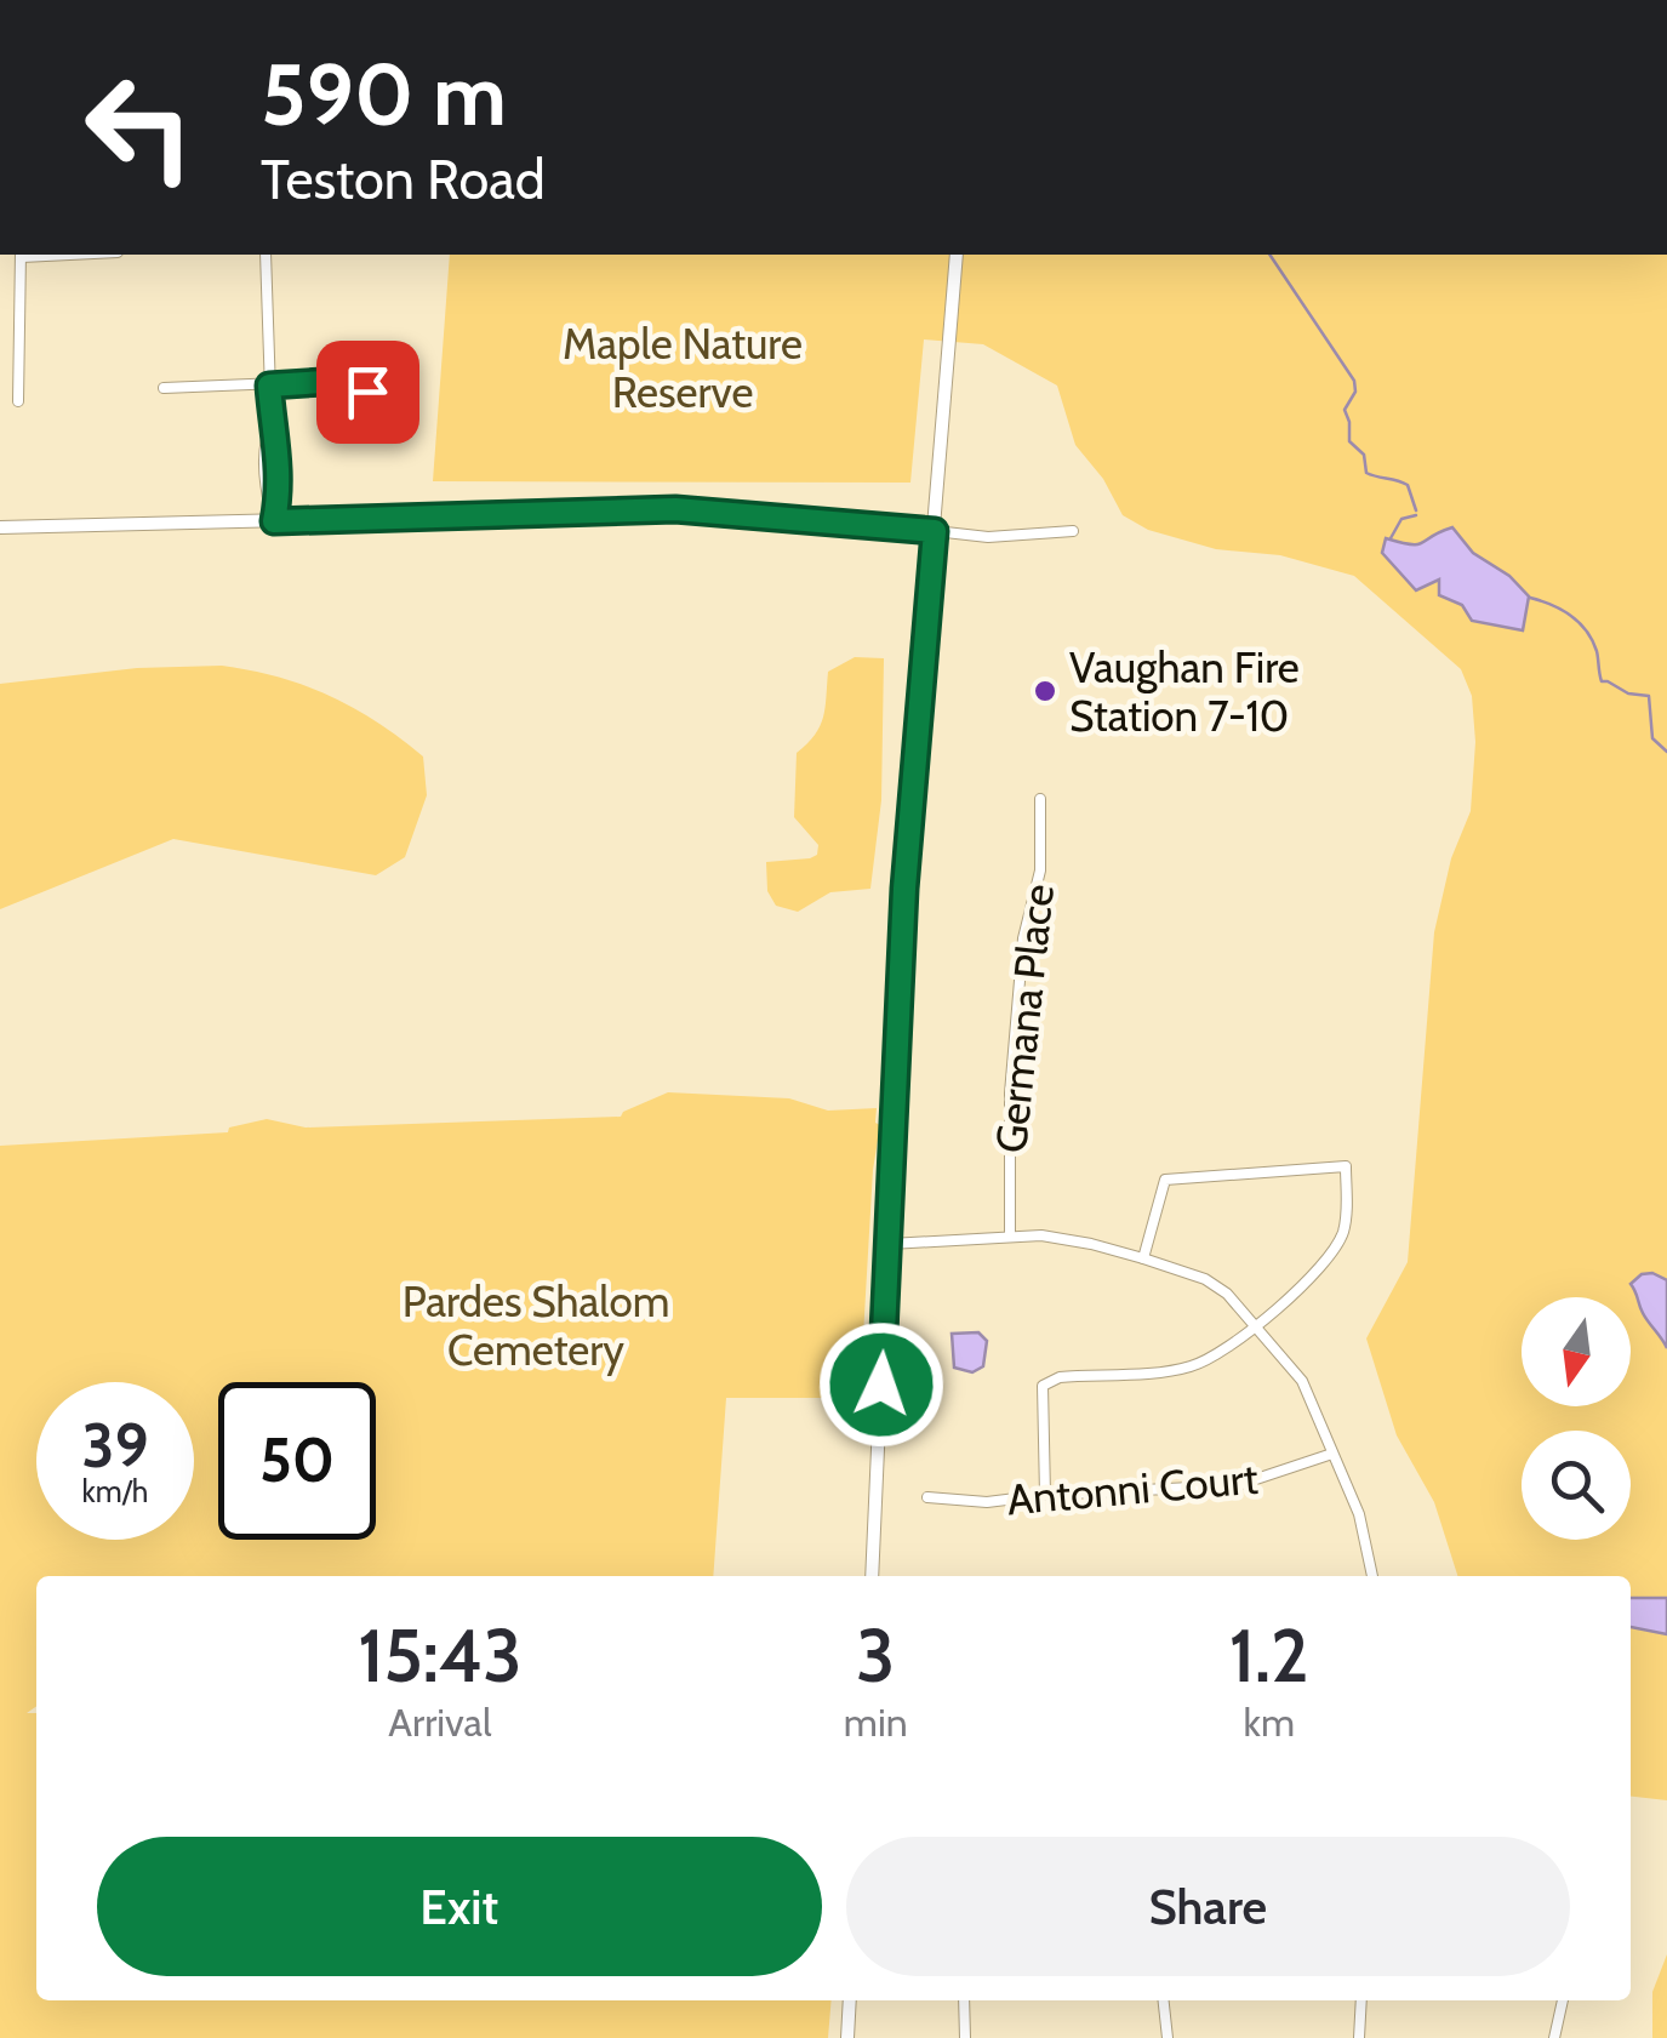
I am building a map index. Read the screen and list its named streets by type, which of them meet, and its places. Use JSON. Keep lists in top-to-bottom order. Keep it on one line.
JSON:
{"streets":{"street":["Germana Place","Antonni Court"]},"parks":["Maple Nature Reserve","Pardes Shalom Cemetery"],"places":["Vaughan Fire Station 7-10"],"north":"bottom","page":{"turn":["590 m","Teston Road"],"speed":"39 km/h","limit":"50","eta":["15:43","Arrival","3","min","1.2","km"],"buttons":["Exit","Share"]}}
